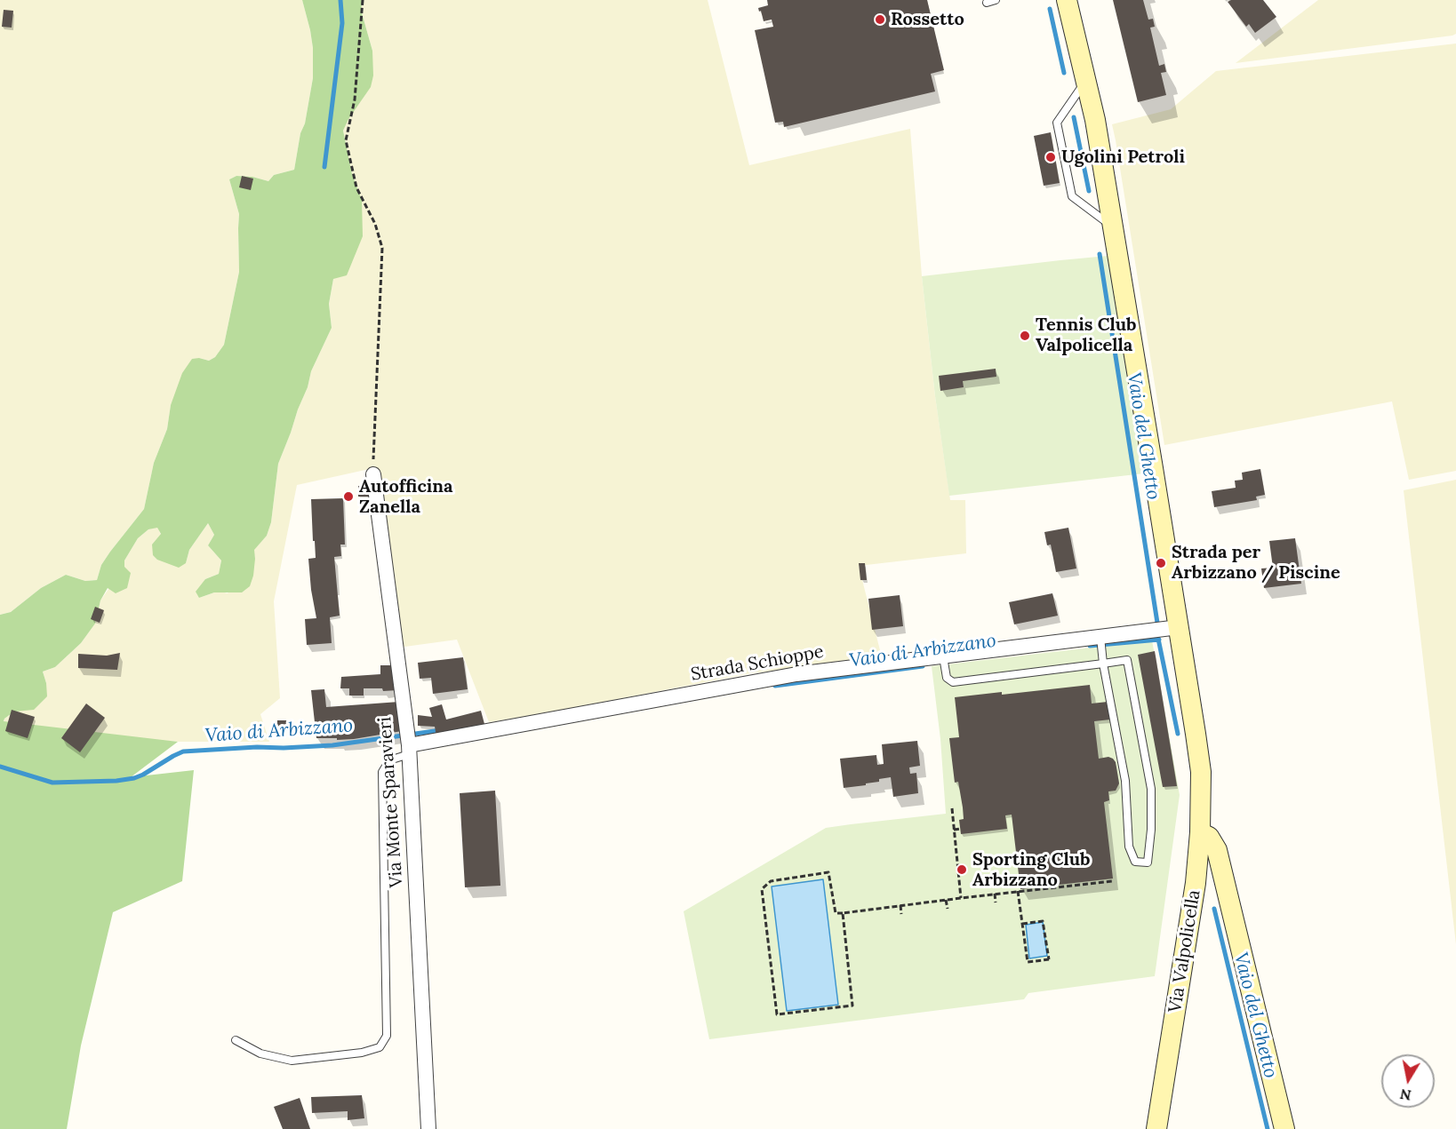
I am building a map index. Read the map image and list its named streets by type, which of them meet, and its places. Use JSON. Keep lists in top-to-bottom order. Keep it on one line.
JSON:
{"streets":{"main road":["Via Valpolicella"],"street":["Strada Schioppe","Via Monte Sparavieri"]},"crossings":[["Strada Schioppe","Via Monte Sparavieri"],["Strada Schioppe","Via Valpolicella"]],"water":["Vaio del Ghetto","Vaio di Arbizzano"],"places":["Rossetto","Ugolini Petroli","Tennis Club Valpolicella","Autofficina Zanella","Strada per Arbizzano / Piscine","Sporting Club Arbizzano"],"north":"bottom"}
